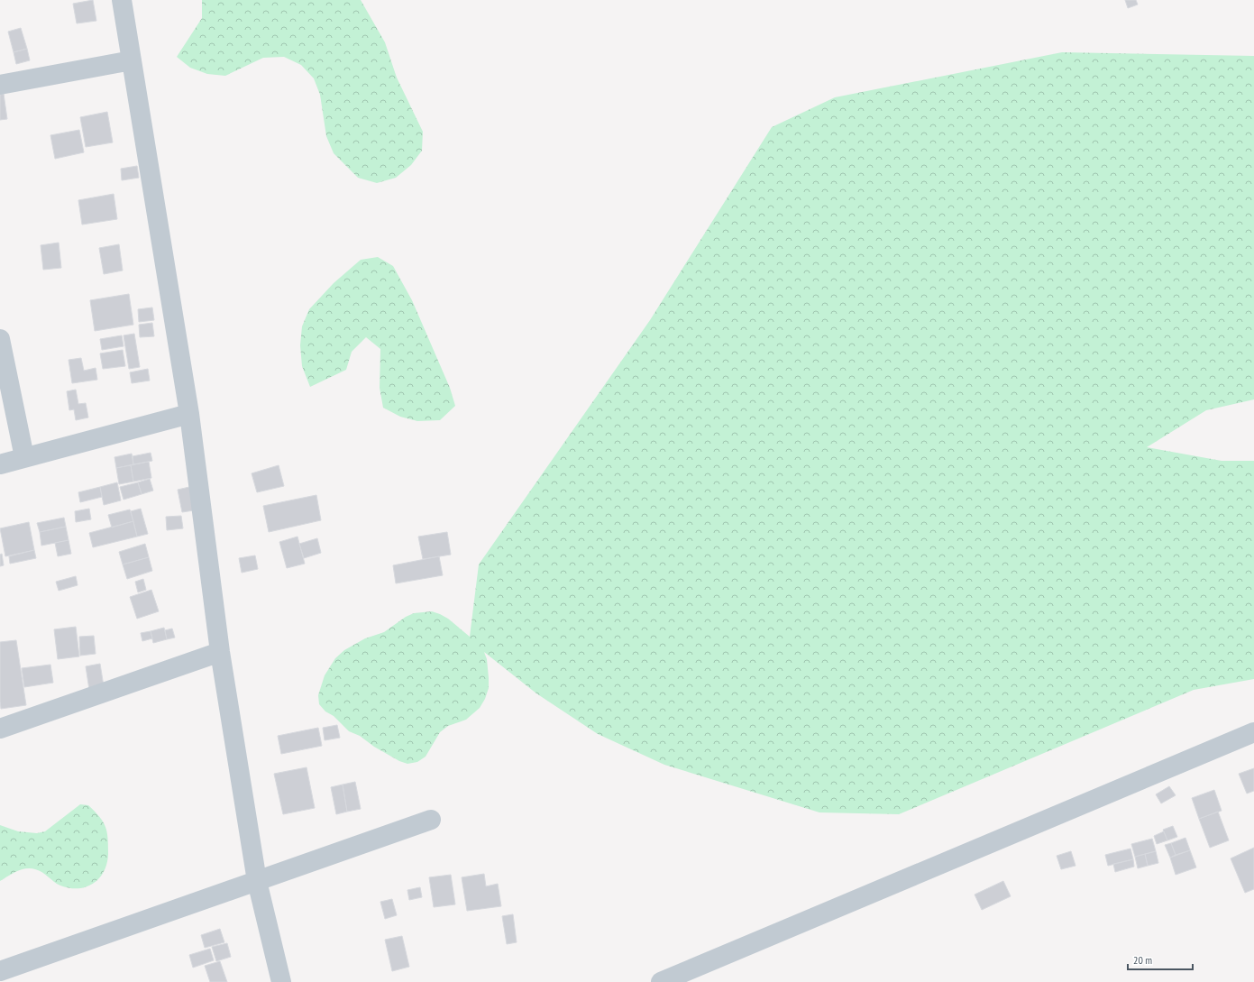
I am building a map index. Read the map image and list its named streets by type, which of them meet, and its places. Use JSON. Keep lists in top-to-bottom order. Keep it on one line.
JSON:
{"scale_bar":"20 m"}
